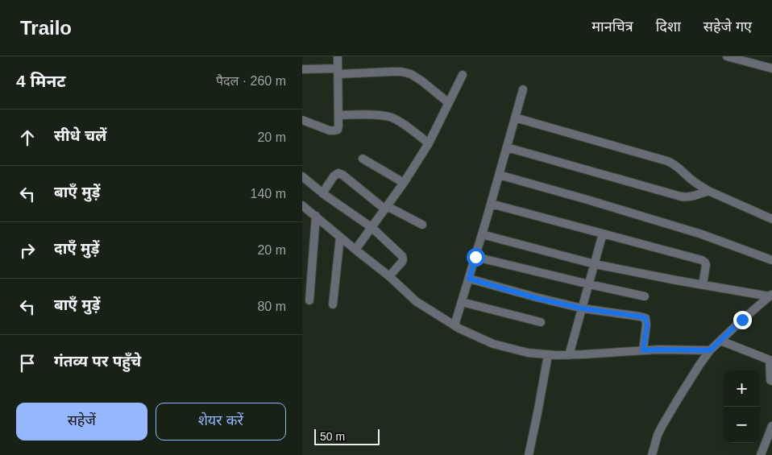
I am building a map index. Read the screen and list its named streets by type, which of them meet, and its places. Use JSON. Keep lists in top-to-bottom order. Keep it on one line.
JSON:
{"scale_bar":"50 m","page":{"header":"Trailo","nav":["मानचित्र","दिशा","सहेजे गए"],"heading":["4 मिनट","पैदल · 260 m"],"list":[["सीधे चलें","20 m"],["बाएँ मुड़ें","140 m"],["दाएँ मुड़ें","20 m"],["बाएँ मुड़ें","80 m"],"गंतव्य पर पहुँचे"],"map_buttons":["+","−"],"buttons":["सहेजें","शेयर करें"],"scale":"50 m"}}
